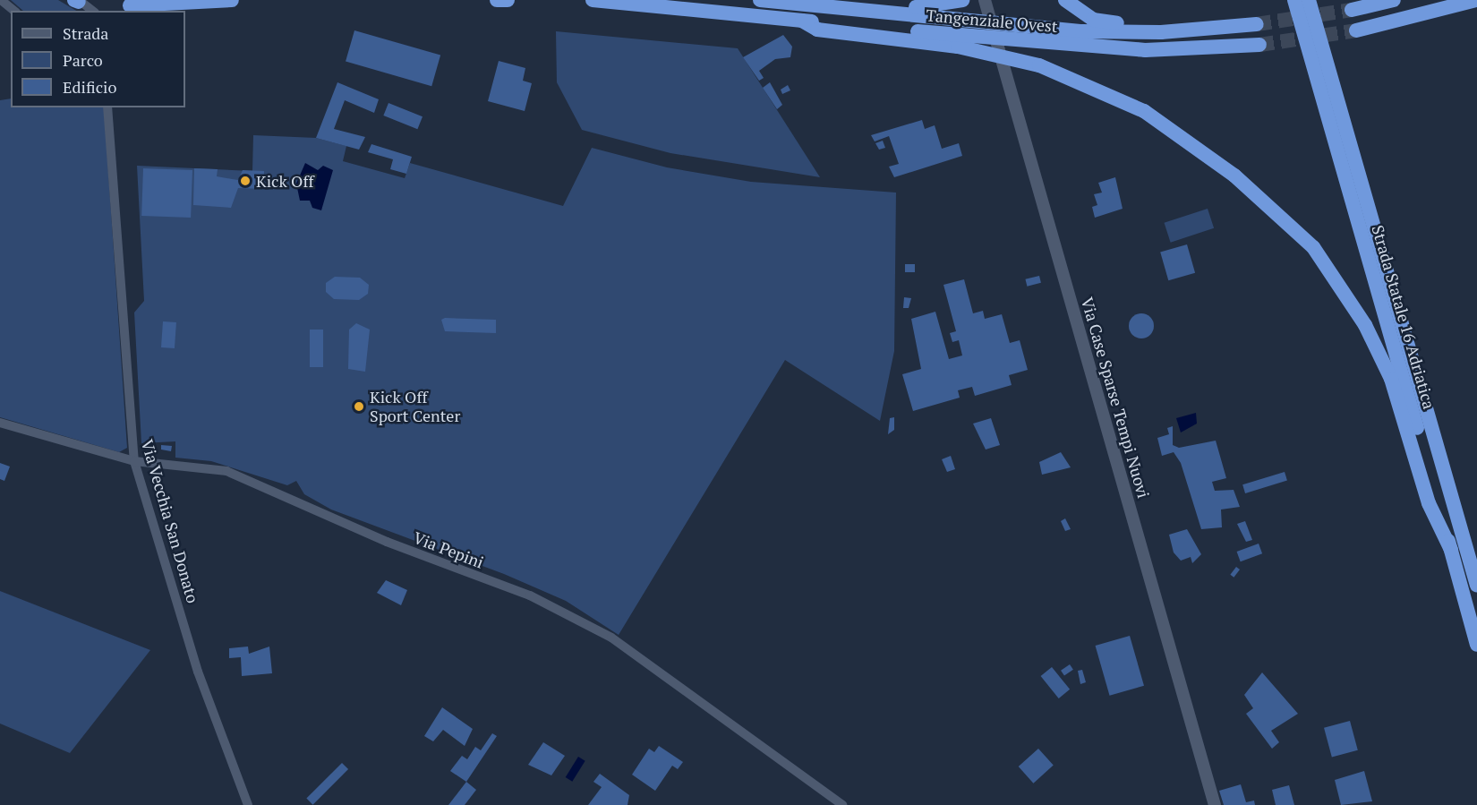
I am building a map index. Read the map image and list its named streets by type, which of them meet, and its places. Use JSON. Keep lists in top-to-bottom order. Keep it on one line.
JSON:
{"streets":{"highway":["Tangenziale Ovest","Strada Statale 16 Adriatica"],"street":["Via Case Sparse Tempi Nuovi","Via Vecchia San Donato","Via Pepini"]},"crossings":[["Via Vecchia San Donato","Via Pepini"]],"places":["Kick Off","Kick Off Sport Center"],"legend":["Strada","Parco","Edificio"]}
